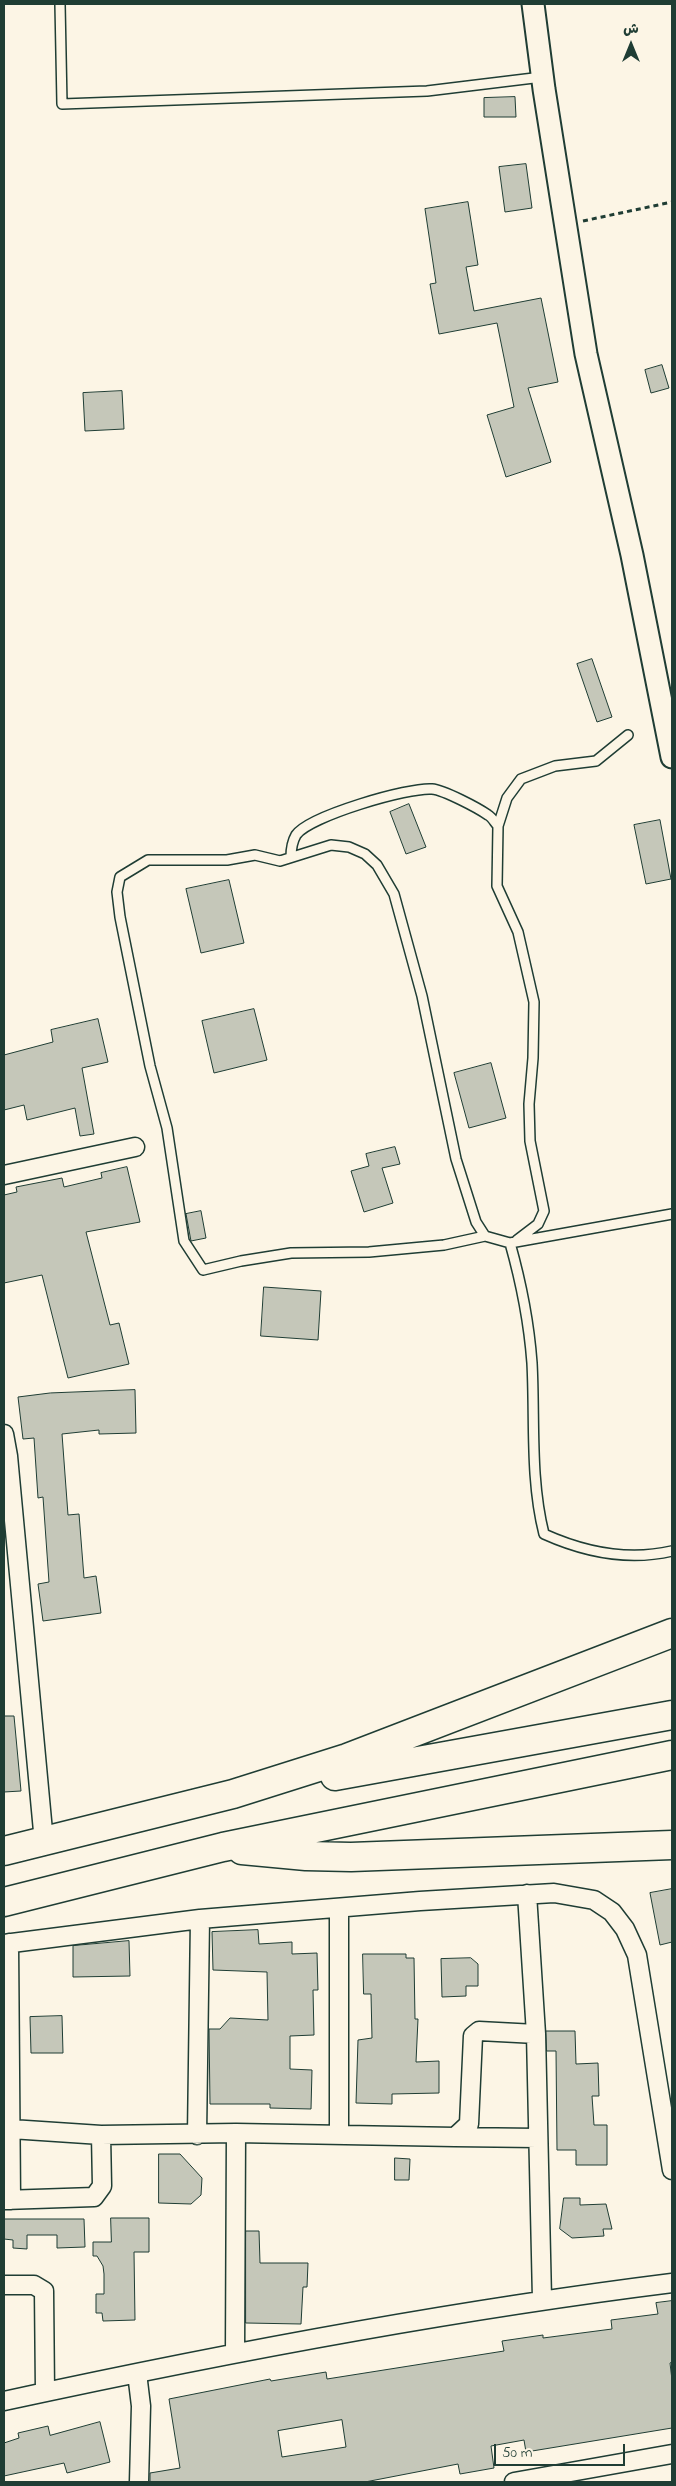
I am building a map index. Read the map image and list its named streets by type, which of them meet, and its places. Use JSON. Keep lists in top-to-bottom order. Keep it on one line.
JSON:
{"scale_bar":"50 m","north":"top"}
